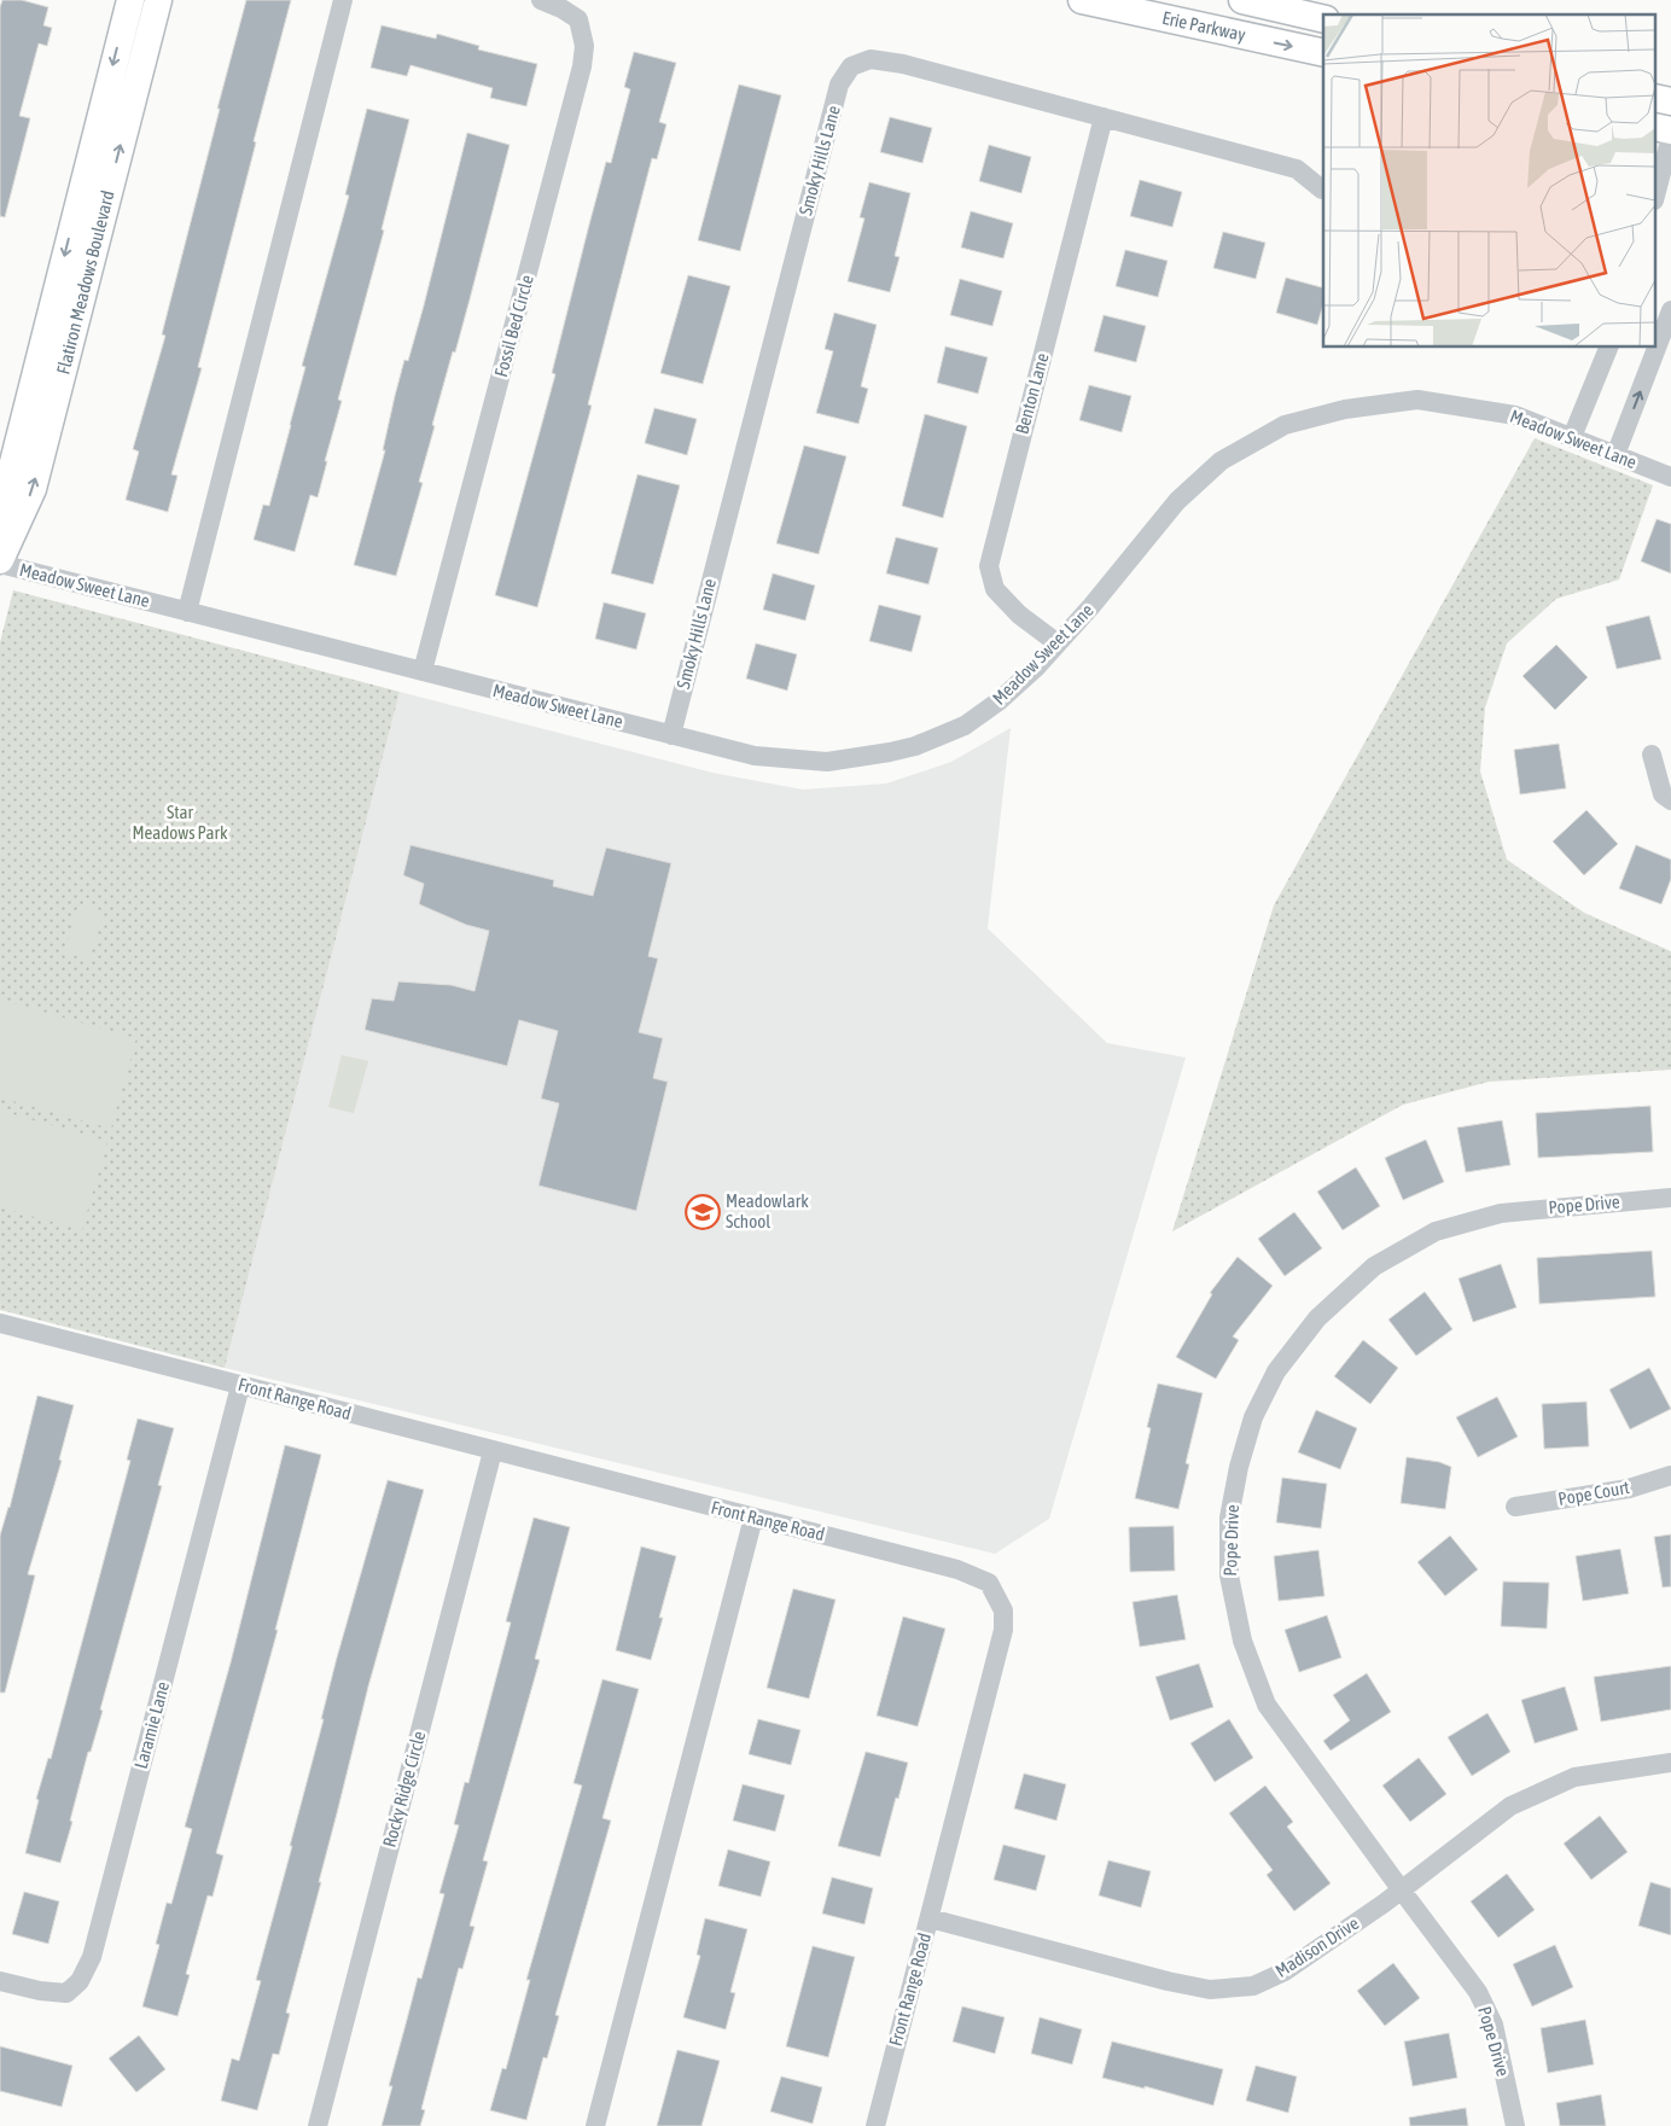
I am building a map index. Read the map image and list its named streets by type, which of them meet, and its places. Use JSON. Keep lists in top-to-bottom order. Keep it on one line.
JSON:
{"streets":{"street":["Erie Parkway","Smoky Hills Lane","Flatiron Meadows Boulevard","Fossil Bed Circle","Benton Lane","Meadow Sweet Lane","Pope Drive","Front Range Road","Pope Court","Laramie Lane","Rocky Ridge Circle","Madison Drive"]},"crossings":[["Smoky Hills Lane","Benton Lane"],["Smoky Hills Lane","Meadow Sweet Lane"],["Flatiron Meadows Boulevard","Meadow Sweet Lane"],["Fossil Bed Circle","Meadow Sweet Lane"],["Benton Lane","Meadow Sweet Lane"],["Pope Drive","Madison Drive"],["Front Range Road","Laramie Lane"],["Front Range Road","Rocky Ridge Circle"],["Front Range Road","Madison Drive"]],"parks":["Star Meadows Park"],"places":{"school or university":["Meadowlark School"]}}
